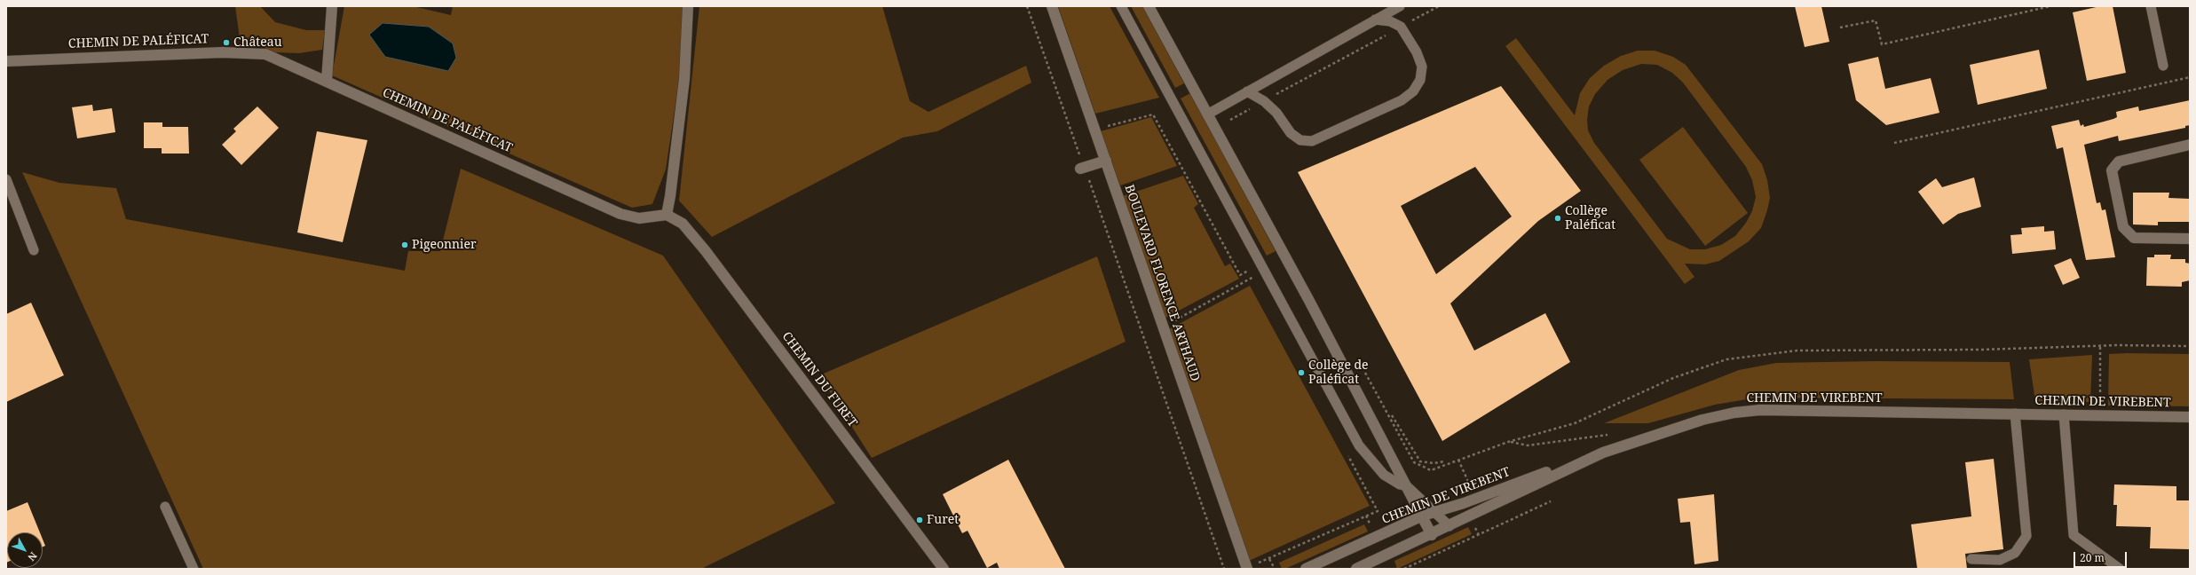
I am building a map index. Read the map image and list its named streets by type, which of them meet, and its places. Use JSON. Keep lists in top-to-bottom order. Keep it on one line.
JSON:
{"streets":{"street":["CHEMIN DE PALÉFICAT","BOULEVARD FLORENCE ARTHAUD","CHEMIN DU FURET","CHEMIN DE VIREBENT"]},"crossings":[["CHEMIN DE PALÉFICAT","CHEMIN DU FURET"]],"places":["Château","Collège Paléficat","Pigeonnier","Collège de Paléficat","Furet"],"scale_bar":"20 m","north":"bottom right"}
